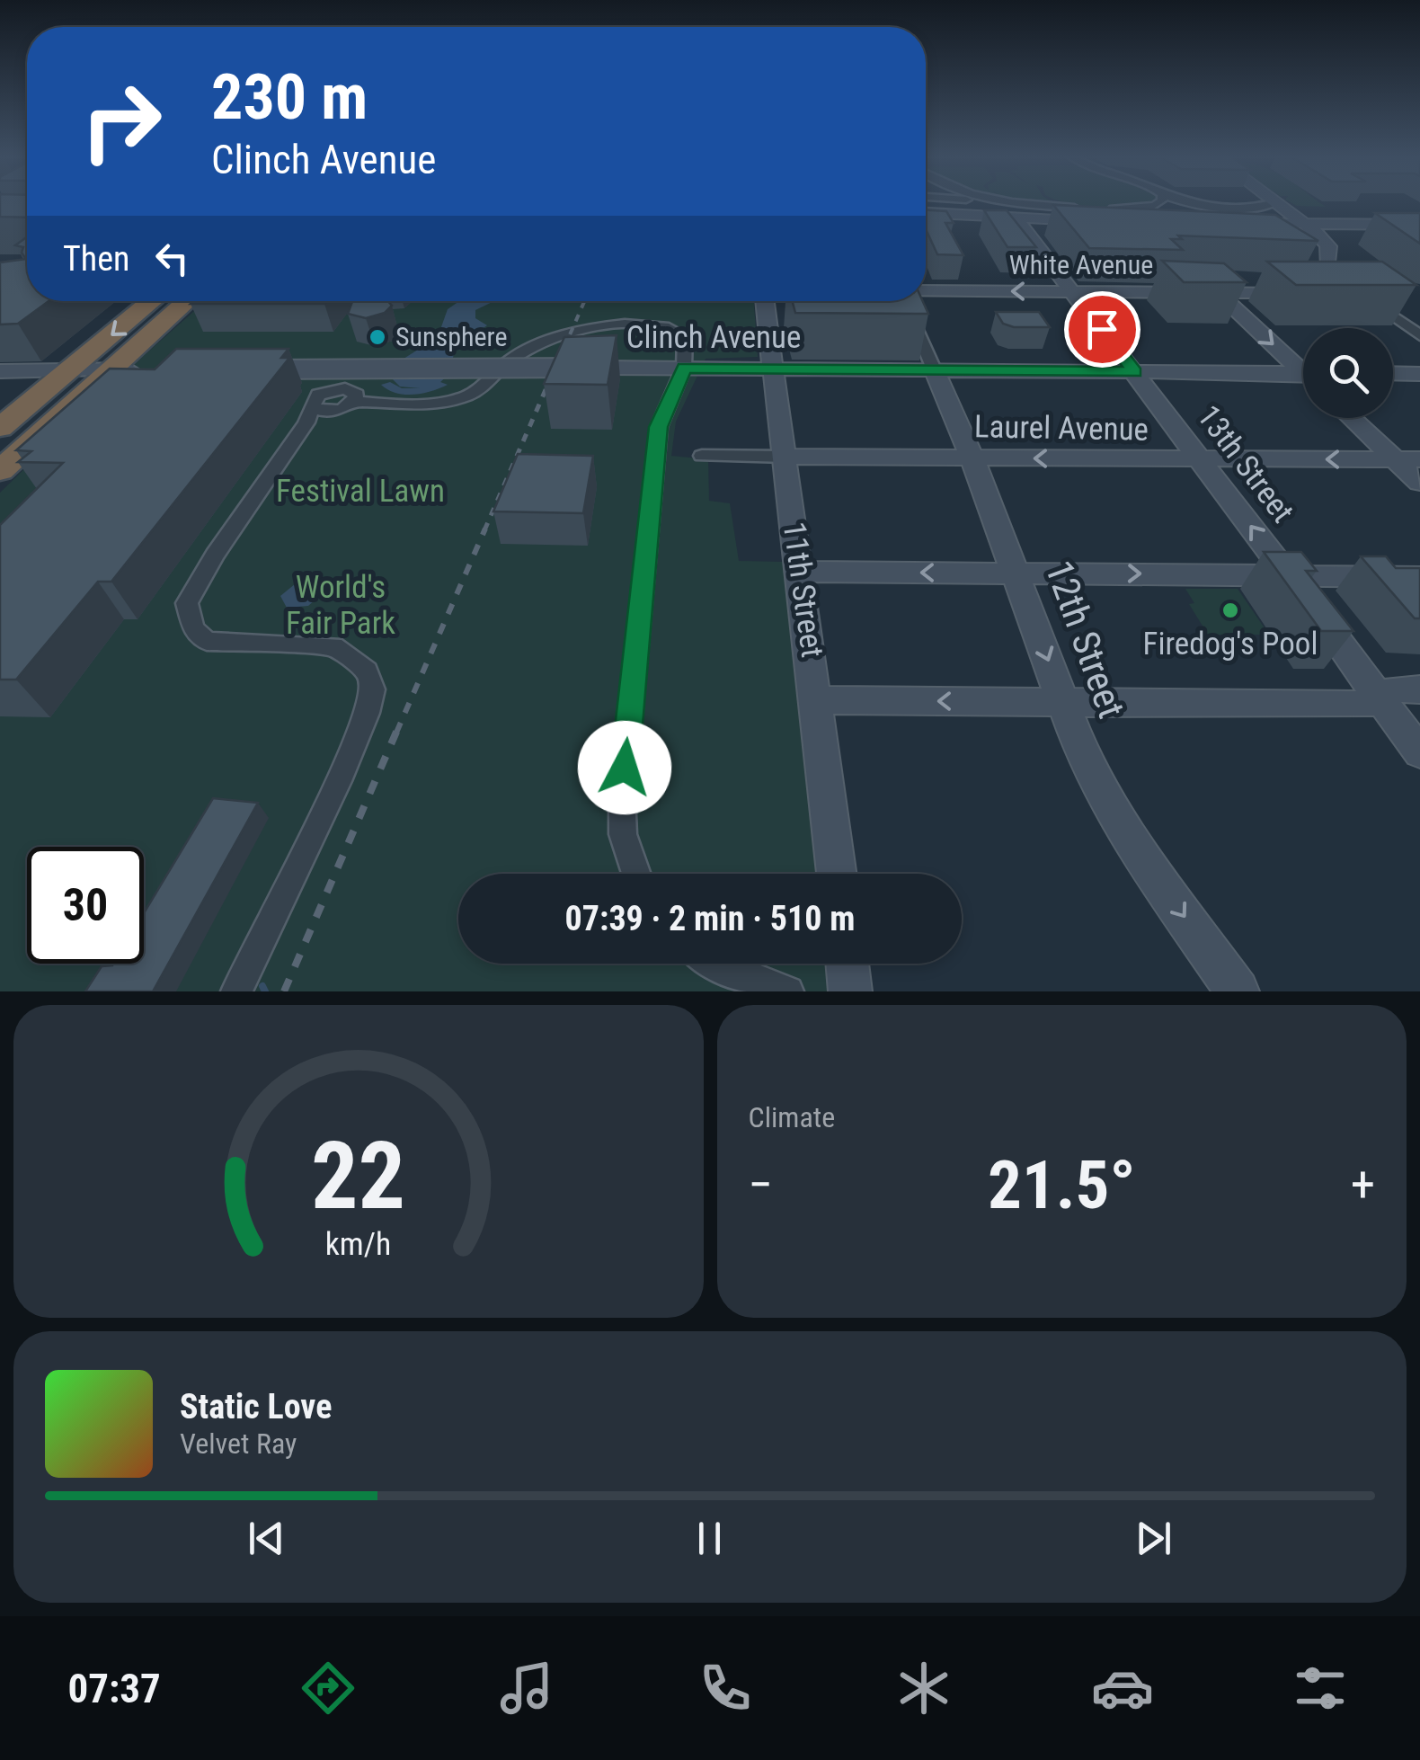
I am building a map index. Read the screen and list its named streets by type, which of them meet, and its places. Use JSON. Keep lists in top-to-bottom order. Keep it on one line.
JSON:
{"streets":{"street":["White Avenue","Clinch Avenue","Laurel Avenue","13th Street","11th Street","12th Street"]},"crossings":[["White Avenue","13th Street"],["Clinch Avenue","13th Street"],["Clinch Avenue","11th Street"],["Clinch Avenue","12th Street"],["Laurel Avenue","13th Street"],["Laurel Avenue","11th Street"],["Laurel Avenue","12th Street"]],"one_way":["12th Street"],"parks":["Festival Lawn","World's Fair Park"],"places":["Sunsphere","Firedog's Pool"],"page":{"turn":["230 m","Clinch Avenue"],"then":"Then","limit":"30","trip":"07:39 · 2 min · 510 m","tile":"Climate","heat":["−","21.5°","+"],"song":["Static Love","Velvet Ray"],"tabs":"07:37","gauge":["22","km/h"]}}
